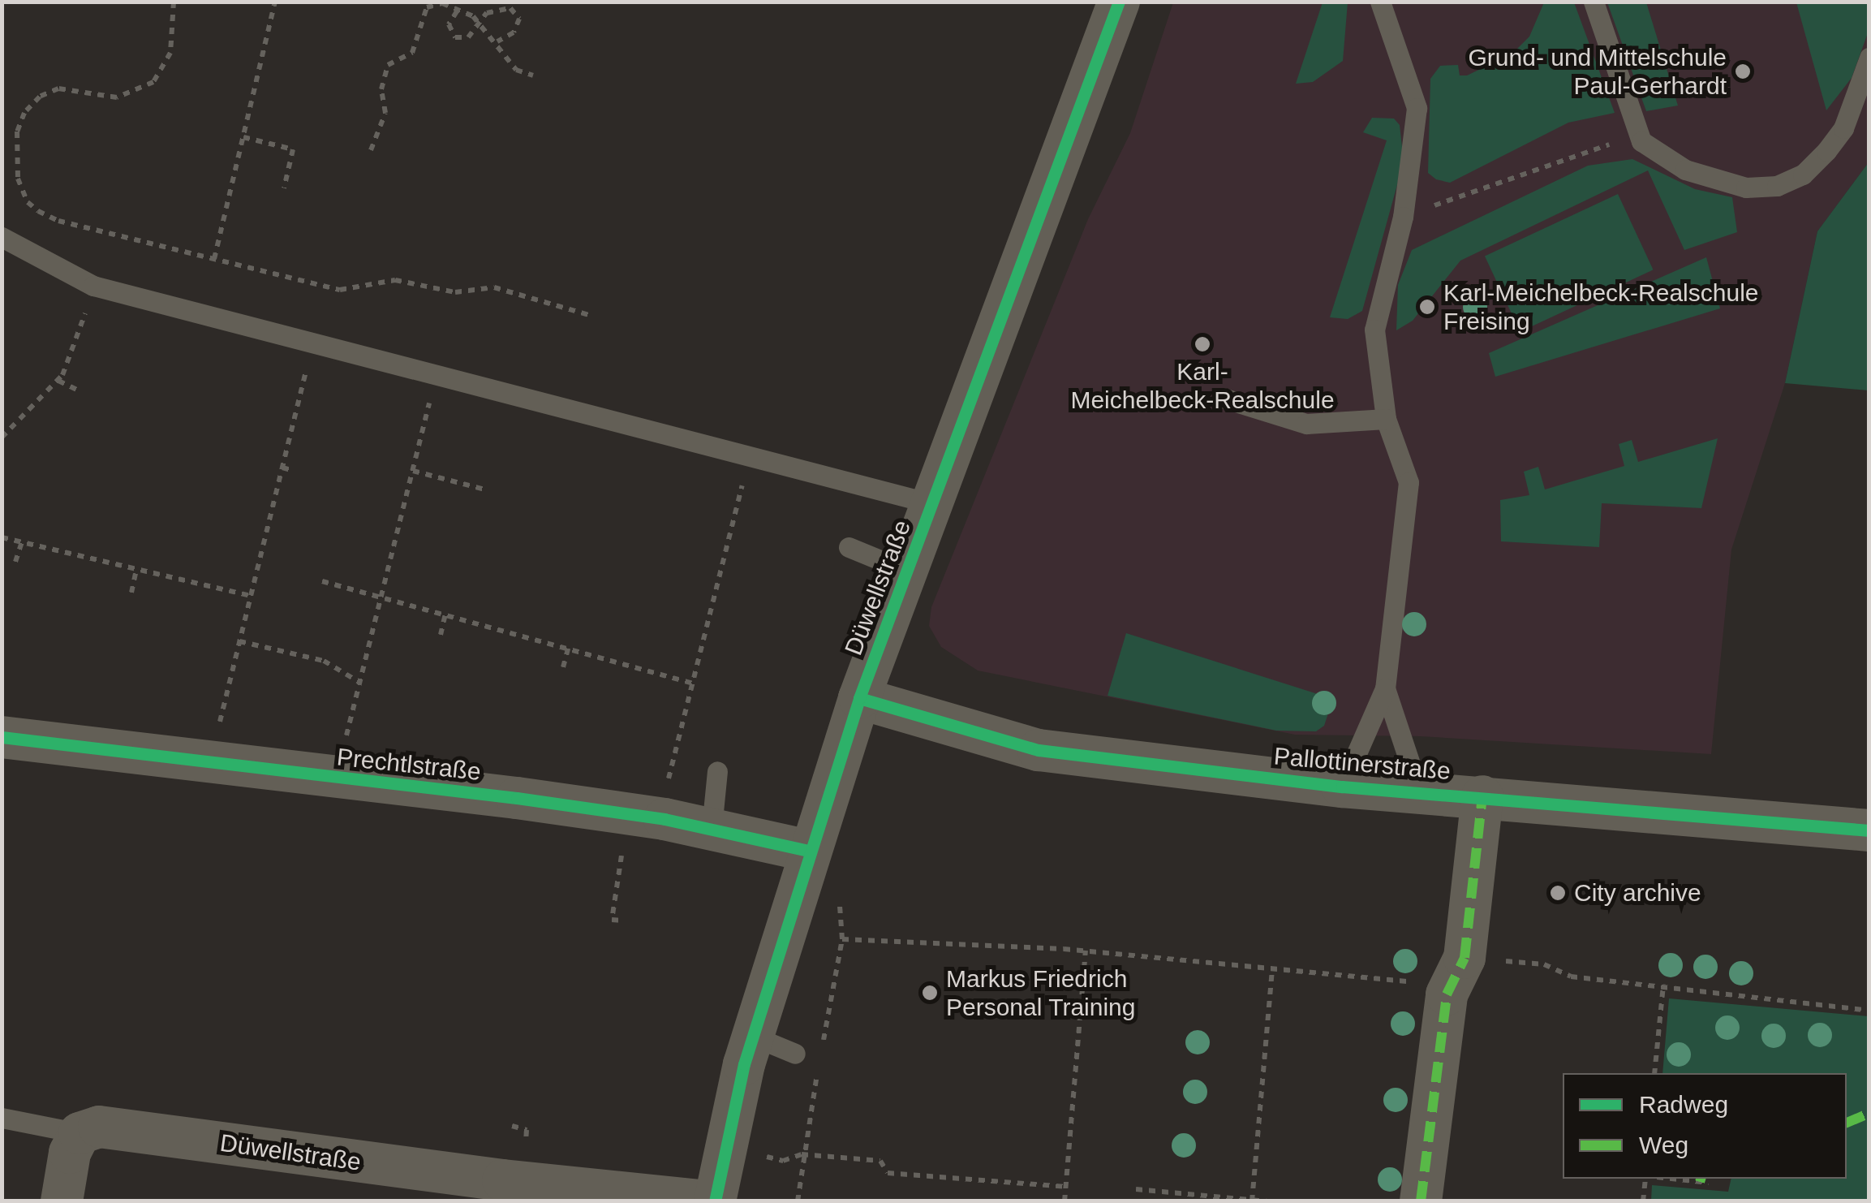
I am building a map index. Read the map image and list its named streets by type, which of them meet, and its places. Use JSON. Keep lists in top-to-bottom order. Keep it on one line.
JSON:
{"streets":{"street":["Düwellstraße","Pallottinerstraße","Prechtlstraße"]},"crossings":[["Düwellstraße","Pallottinerstraße"],["Düwellstraße","Prechtlstraße"]],"places":["Grund- und Mittelschule Paul-Gerhardt","Karl-Meichelbeck-Realschule Freising","Karl- Meichelbeck-Realschule","City archive","Markus Friedrich Personal Training"],"legend":["Radweg","Weg"]}
